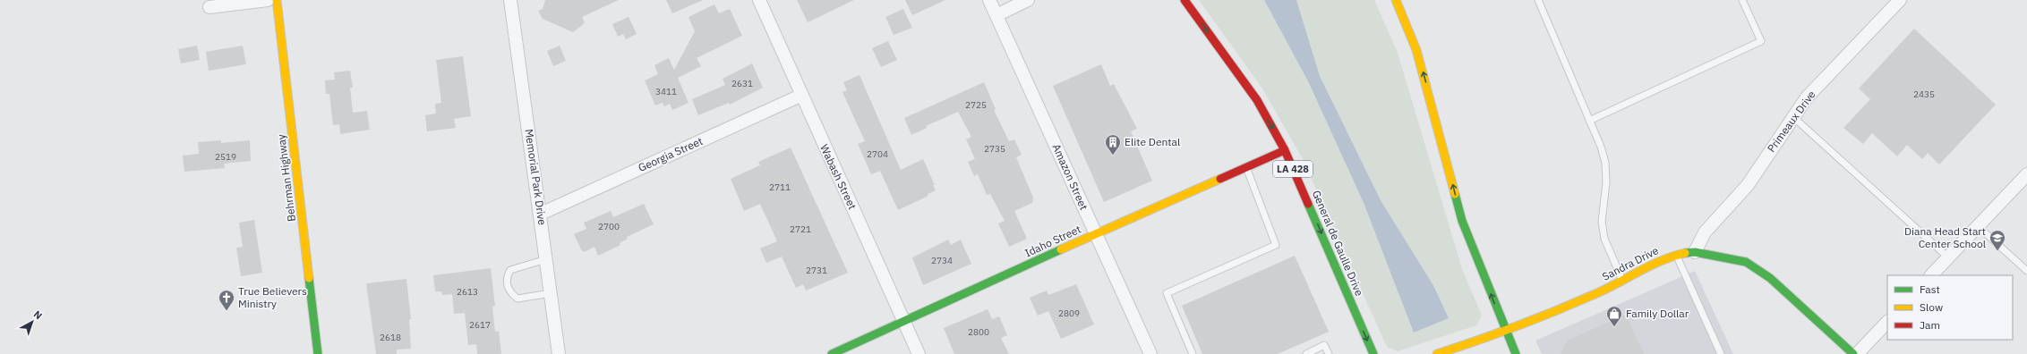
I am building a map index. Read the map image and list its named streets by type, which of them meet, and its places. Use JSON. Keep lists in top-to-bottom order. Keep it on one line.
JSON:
{"streets":{"street":["Primeaux Drive","Georgia Street","LA 428","Memorial Park Drive","Wabash Street","Amazon Street","Behrman Highway","Idaho Street","General de Gaulle Drive","Sandra Drive"]},"crossings":[["Primeaux Drive","Sandra Drive"],["Georgia Street","Memorial Park Drive"],["Georgia Street","Wabash Street"],["Wabash Street","Idaho Street"],["Amazon Street","Idaho Street"],["Idaho Street","General de Gaulle Drive"]],"one_way":["General de Gaulle Drive"],"places":{"building":["Elite Dental"],"school or university":["Diana Head Start Center School"],"church":["True Believers Ministry"],"shop":["Family Dollar"]},"house_numbers":["2631","3411","2435","2725","2735","2704","2519","2711","2700","2721","2734","2731","2613","2809","2617","2800","2618"],"legend":["Fast","Slow","Jam"],"north":"top right"}
